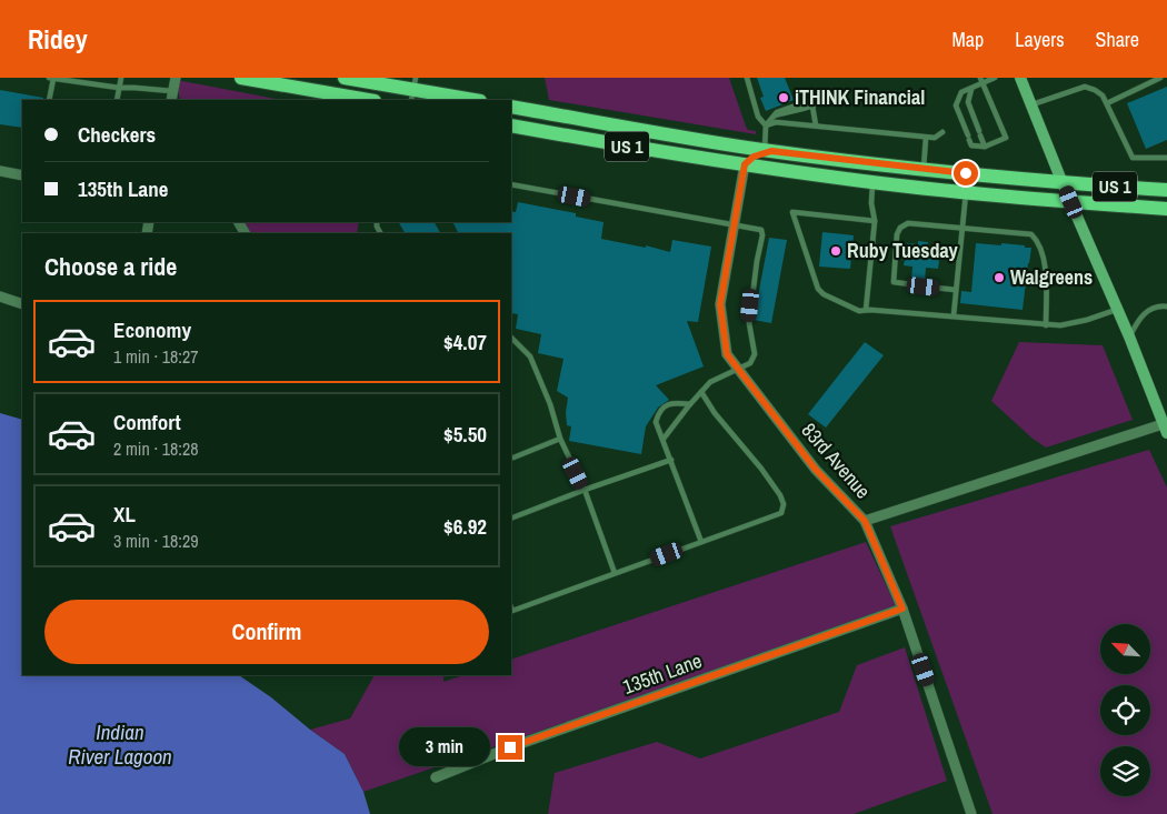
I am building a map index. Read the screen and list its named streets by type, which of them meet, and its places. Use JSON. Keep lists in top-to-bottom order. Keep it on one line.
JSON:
{"streets":{"main road":["US 1"],"street":["83rd Avenue","135th Lane"]},"crossings":[["US 1","83rd Avenue"],["83rd Avenue","135th Lane"]],"water":["Indian River Lagoon"],"places":["iTHINK Financial","Ruby Tuesday","Walgreens"],"north":"top left","page":{"header":"Ridey","nav":["Map","Layers","Share"],"banner":["Checkers","135th Lane"],"heading":"Choose a ride","list":[{"name":"Economy","note":"1 min · 18:27","value":"$4.07"},{"name":"Comfort","note":"2 min · 18:28","value":"$5.50"},{"name":"XL","note":"3 min · 18:29","value":"$6.92"}],"buttons":"Confirm","bubble":"3 min"}}
